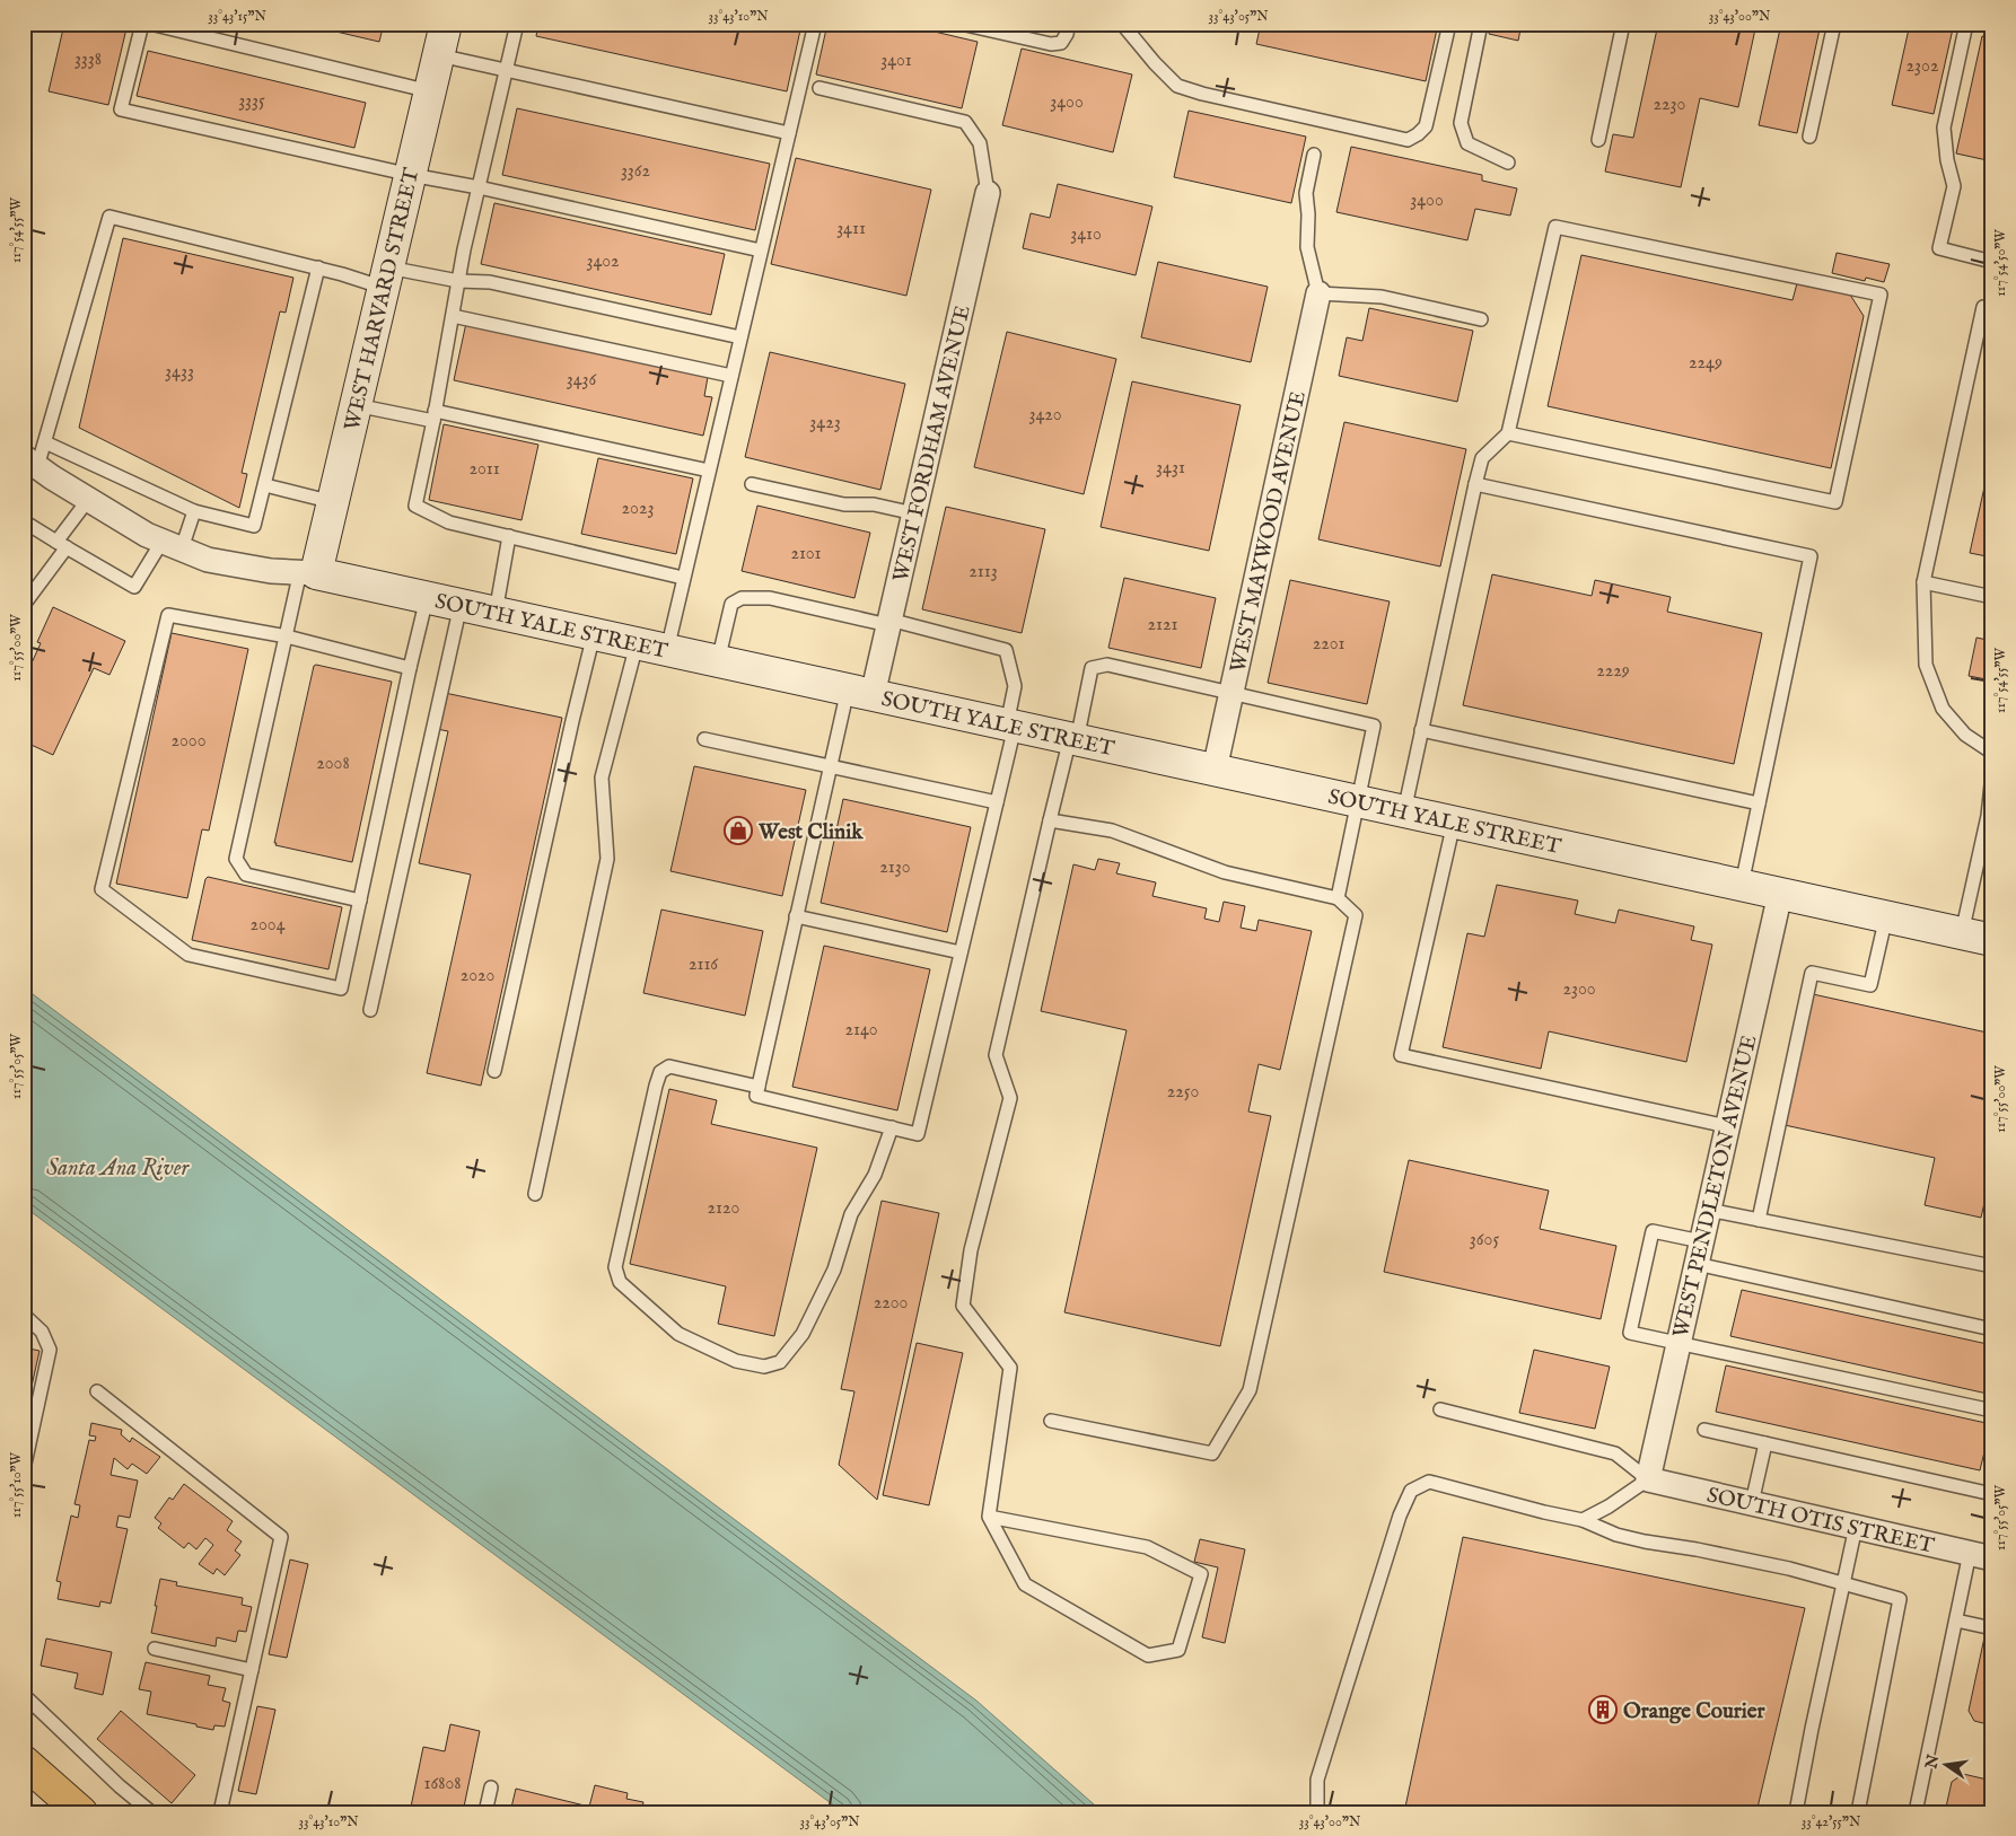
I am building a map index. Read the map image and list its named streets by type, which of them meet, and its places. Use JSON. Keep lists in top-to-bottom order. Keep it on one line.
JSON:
{"streets":{"street":["WEST HARVARD STREET","WEST FORDHAM AVENUE","WEST MAYWOOD AVENUE","SOUTH YALE STREET","WEST PENDLETON AVENUE","SOUTH OTIS STREET"]},"crossings":[["WEST HARVARD STREET","SOUTH YALE STREET"],["WEST FORDHAM AVENUE","SOUTH YALE STREET"],["WEST MAYWOOD AVENUE","SOUTH YALE STREET"],["SOUTH YALE STREET","WEST PENDLETON AVENUE"],["WEST PENDLETON AVENUE","SOUTH OTIS STREET"]],"water":["Santa Ana River"],"places":{"shop":["West Clinik"],"building":["Orange Courier"]},"house_numbers":["3338","3401","2302","3335","3400","2230","3362","3400","3411","3410","3402","2249","3433","3436","3420","3423","3431","2011","2023","2101","2113","2121","2201","2229","2000","2008","2130","2004","2116","2020","2300","2140","2250","2120","3605","2200","16808"],"north":"left","coordinates":["33°43'15\"N","33°43'10\"N","33°43'05\"N","33°43'00\"N","117°54'55\"W","117°54'50\"W","117°55'00\"W","117°55'05\"W","117°55'10\"W","33°42'55\"N"]}
